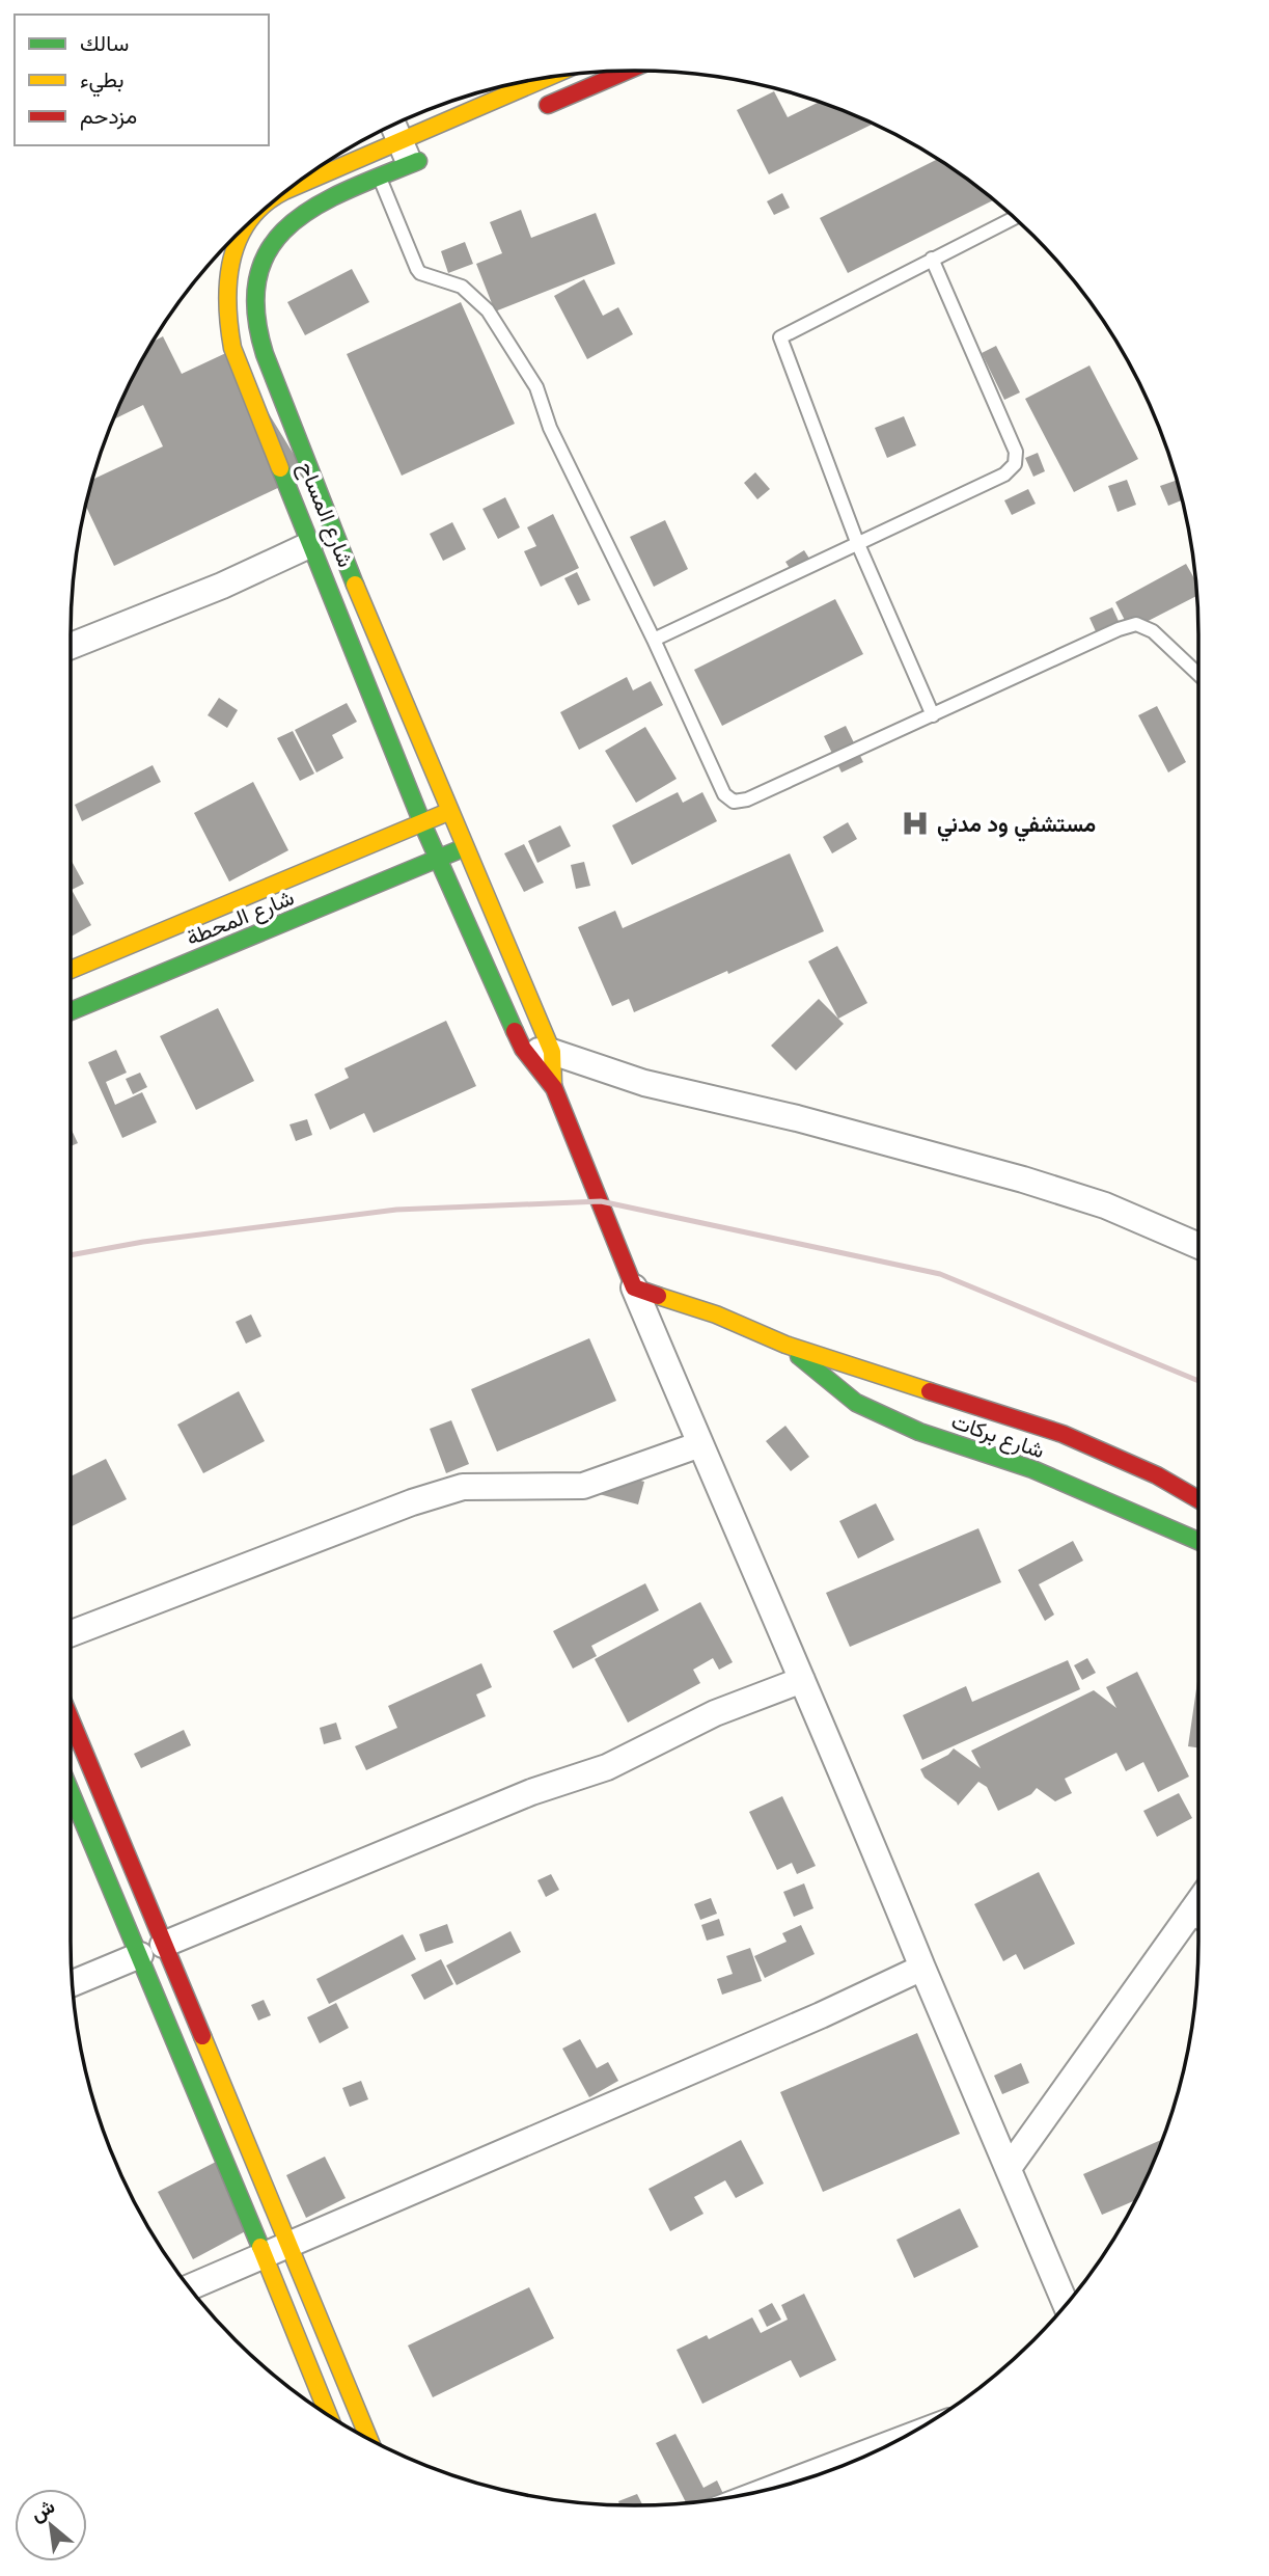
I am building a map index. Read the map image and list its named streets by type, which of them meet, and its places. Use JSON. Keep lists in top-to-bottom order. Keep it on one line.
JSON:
{"streets":{"main road":["شارع المساح","شارع المحطة","شارع بركات"]},"crossings":[["شارع المساح","شارع المحطة"]],"places":{"hospital":["مستشفي ود مدني"]},"legend":["سالك","بطيء","مزدحم"],"north":"top left"}
